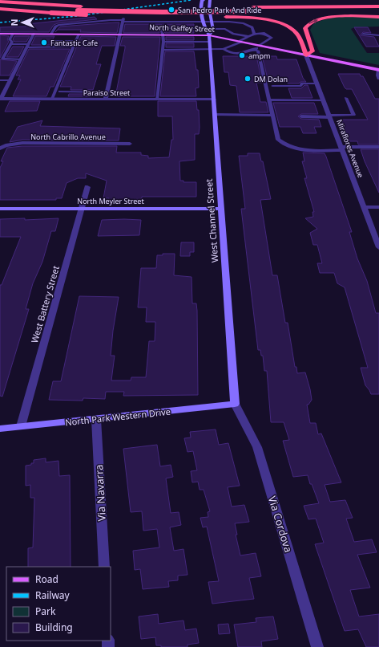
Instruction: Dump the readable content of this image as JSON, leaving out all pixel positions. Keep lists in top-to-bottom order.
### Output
{
  "streets": {
    "main road": ["North Gaffey Street"],
    "street": [
      "Paraiso Street",
      "North Cabrillo Avenue",
      "Miraflores Avenue",
      "North Meyler Street",
      "West Channel Street",
      "West Battery Street",
      "North Park Western Drive",
      "Via Navarra",
      "Via Cordova"
    ]
  },
  "crossings": [
    ["North Gaffey Street", "Miraflores Avenue"],
    ["North Gaffey Street", "West Channel Street"],
    ["Paraiso Street", "West Channel Street"],
    ["North Meyler Street", "West Channel Street"],
    ["North Meyler Street", "West Battery Street"],
    ["West Channel Street", "North Park Western Drive"],
    ["West Channel Street", "Via Cordova"],
    ["West Battery Street", "North Park Western Drive"],
    ["North Park Western Drive", "Via Navarra"],
    ["North Park Western Drive", "Via Cordova"]
  ],
  "places": [
    "San Pedro Park And Ride",
    "Fantastic Cafe",
    "ampm",
    "DM Dolan"
  ],
  "legend": [
    "Road",
    "Railway",
    "Park",
    "Building"
  ],
  "north": "left"
}
